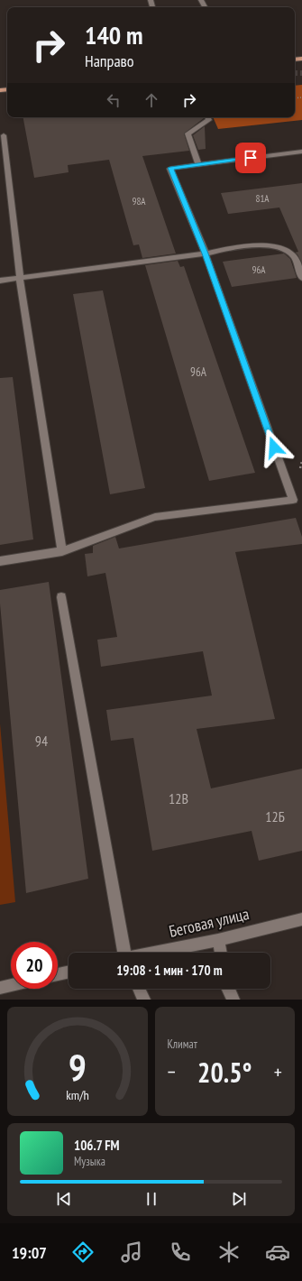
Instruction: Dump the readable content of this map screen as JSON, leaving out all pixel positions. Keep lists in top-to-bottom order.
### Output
{
  "streets": {
    "street": ["Беговая улица"]
  },
  "house_numbers": [
    "81А",
    "98А",
    "96А",
    "96А",
    "94",
    "12В",
    "12Б"
  ],
  "page": {
    "turn": ["140 m", "Направо"],
    "limit": "20",
    "trip": "19:08 · 1 мин · 170 m",
    "tile": "Климат",
    "heat": ["−", "20.5°", "+"],
    "song": ["106.7 FM", "Музыка"],
    "tabs": "19:07",
    "gauge": ["9", "km/h"]
  }
}
